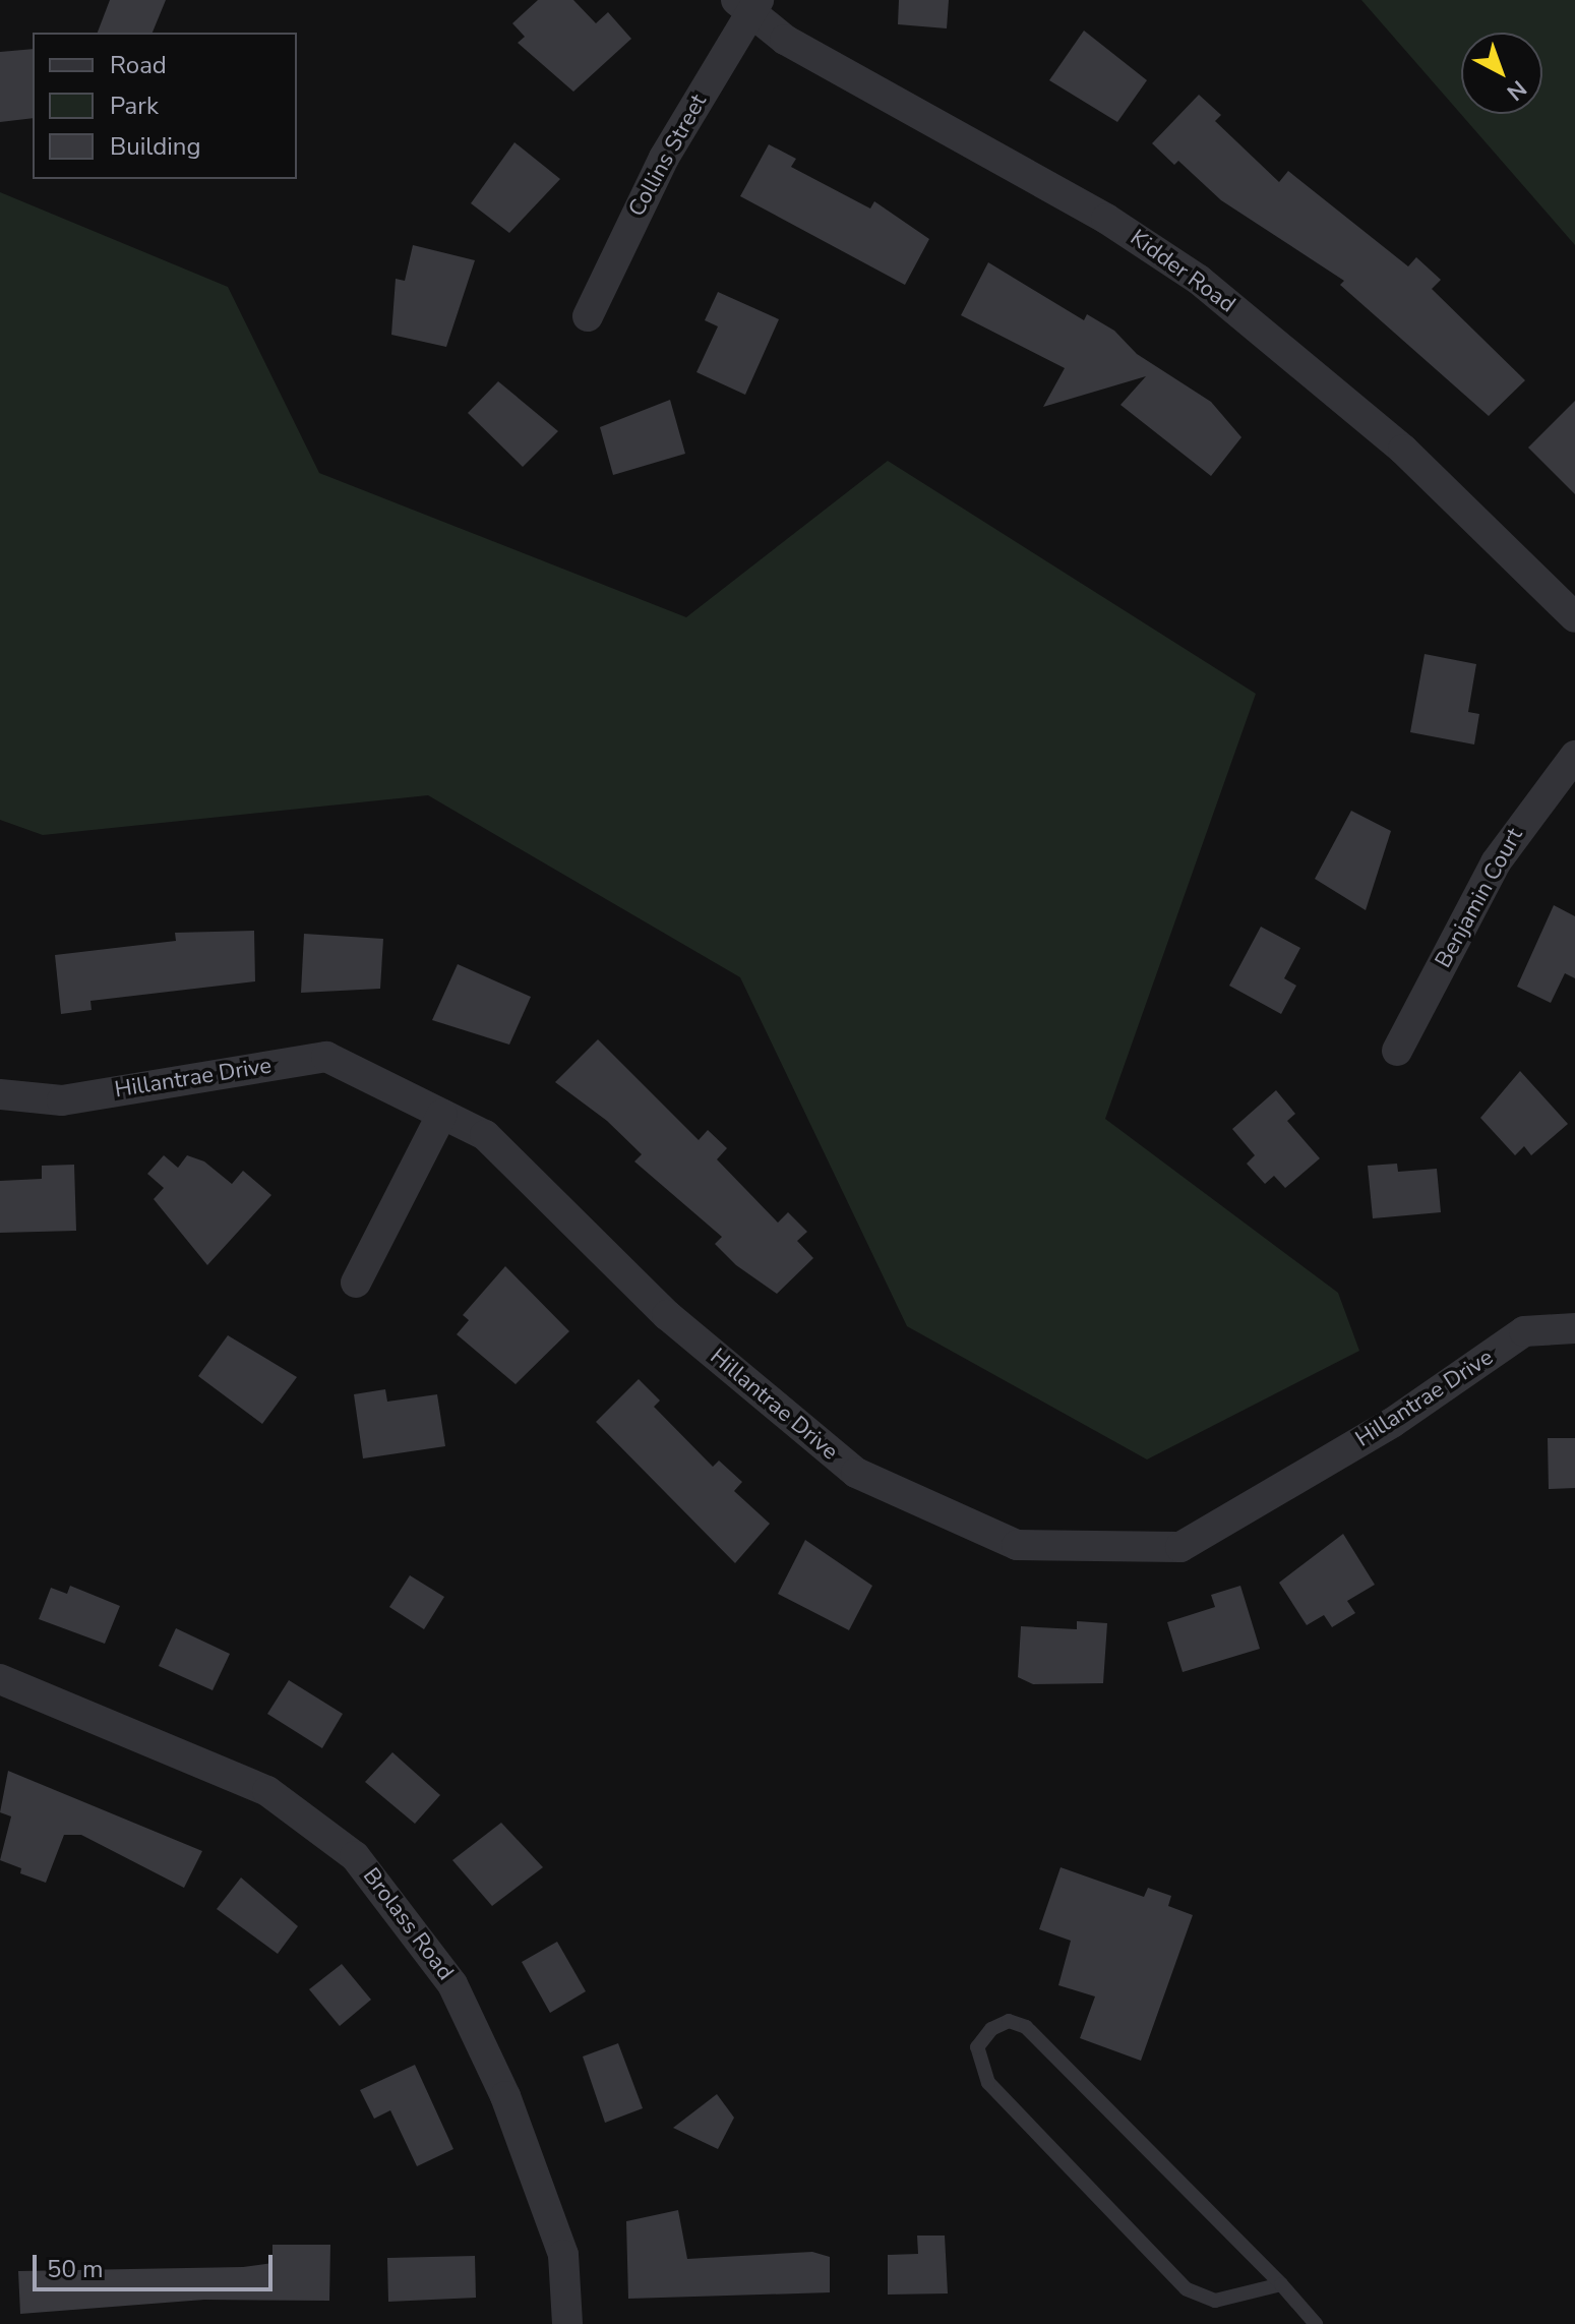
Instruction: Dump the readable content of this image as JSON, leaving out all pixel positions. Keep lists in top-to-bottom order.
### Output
{
  "streets": {
    "street": [
      "Collins Street",
      "Kidder Road",
      "Benjamin Court",
      "Hillantrae Drive",
      "Brolass Road"
    ]
  },
  "crossings": [
    ["Collins Street", "Kidder Road"]
  ],
  "legend": ["Road", "Park", "Building"],
  "scale_bar": "50 m",
  "north": "bottom right"
}
